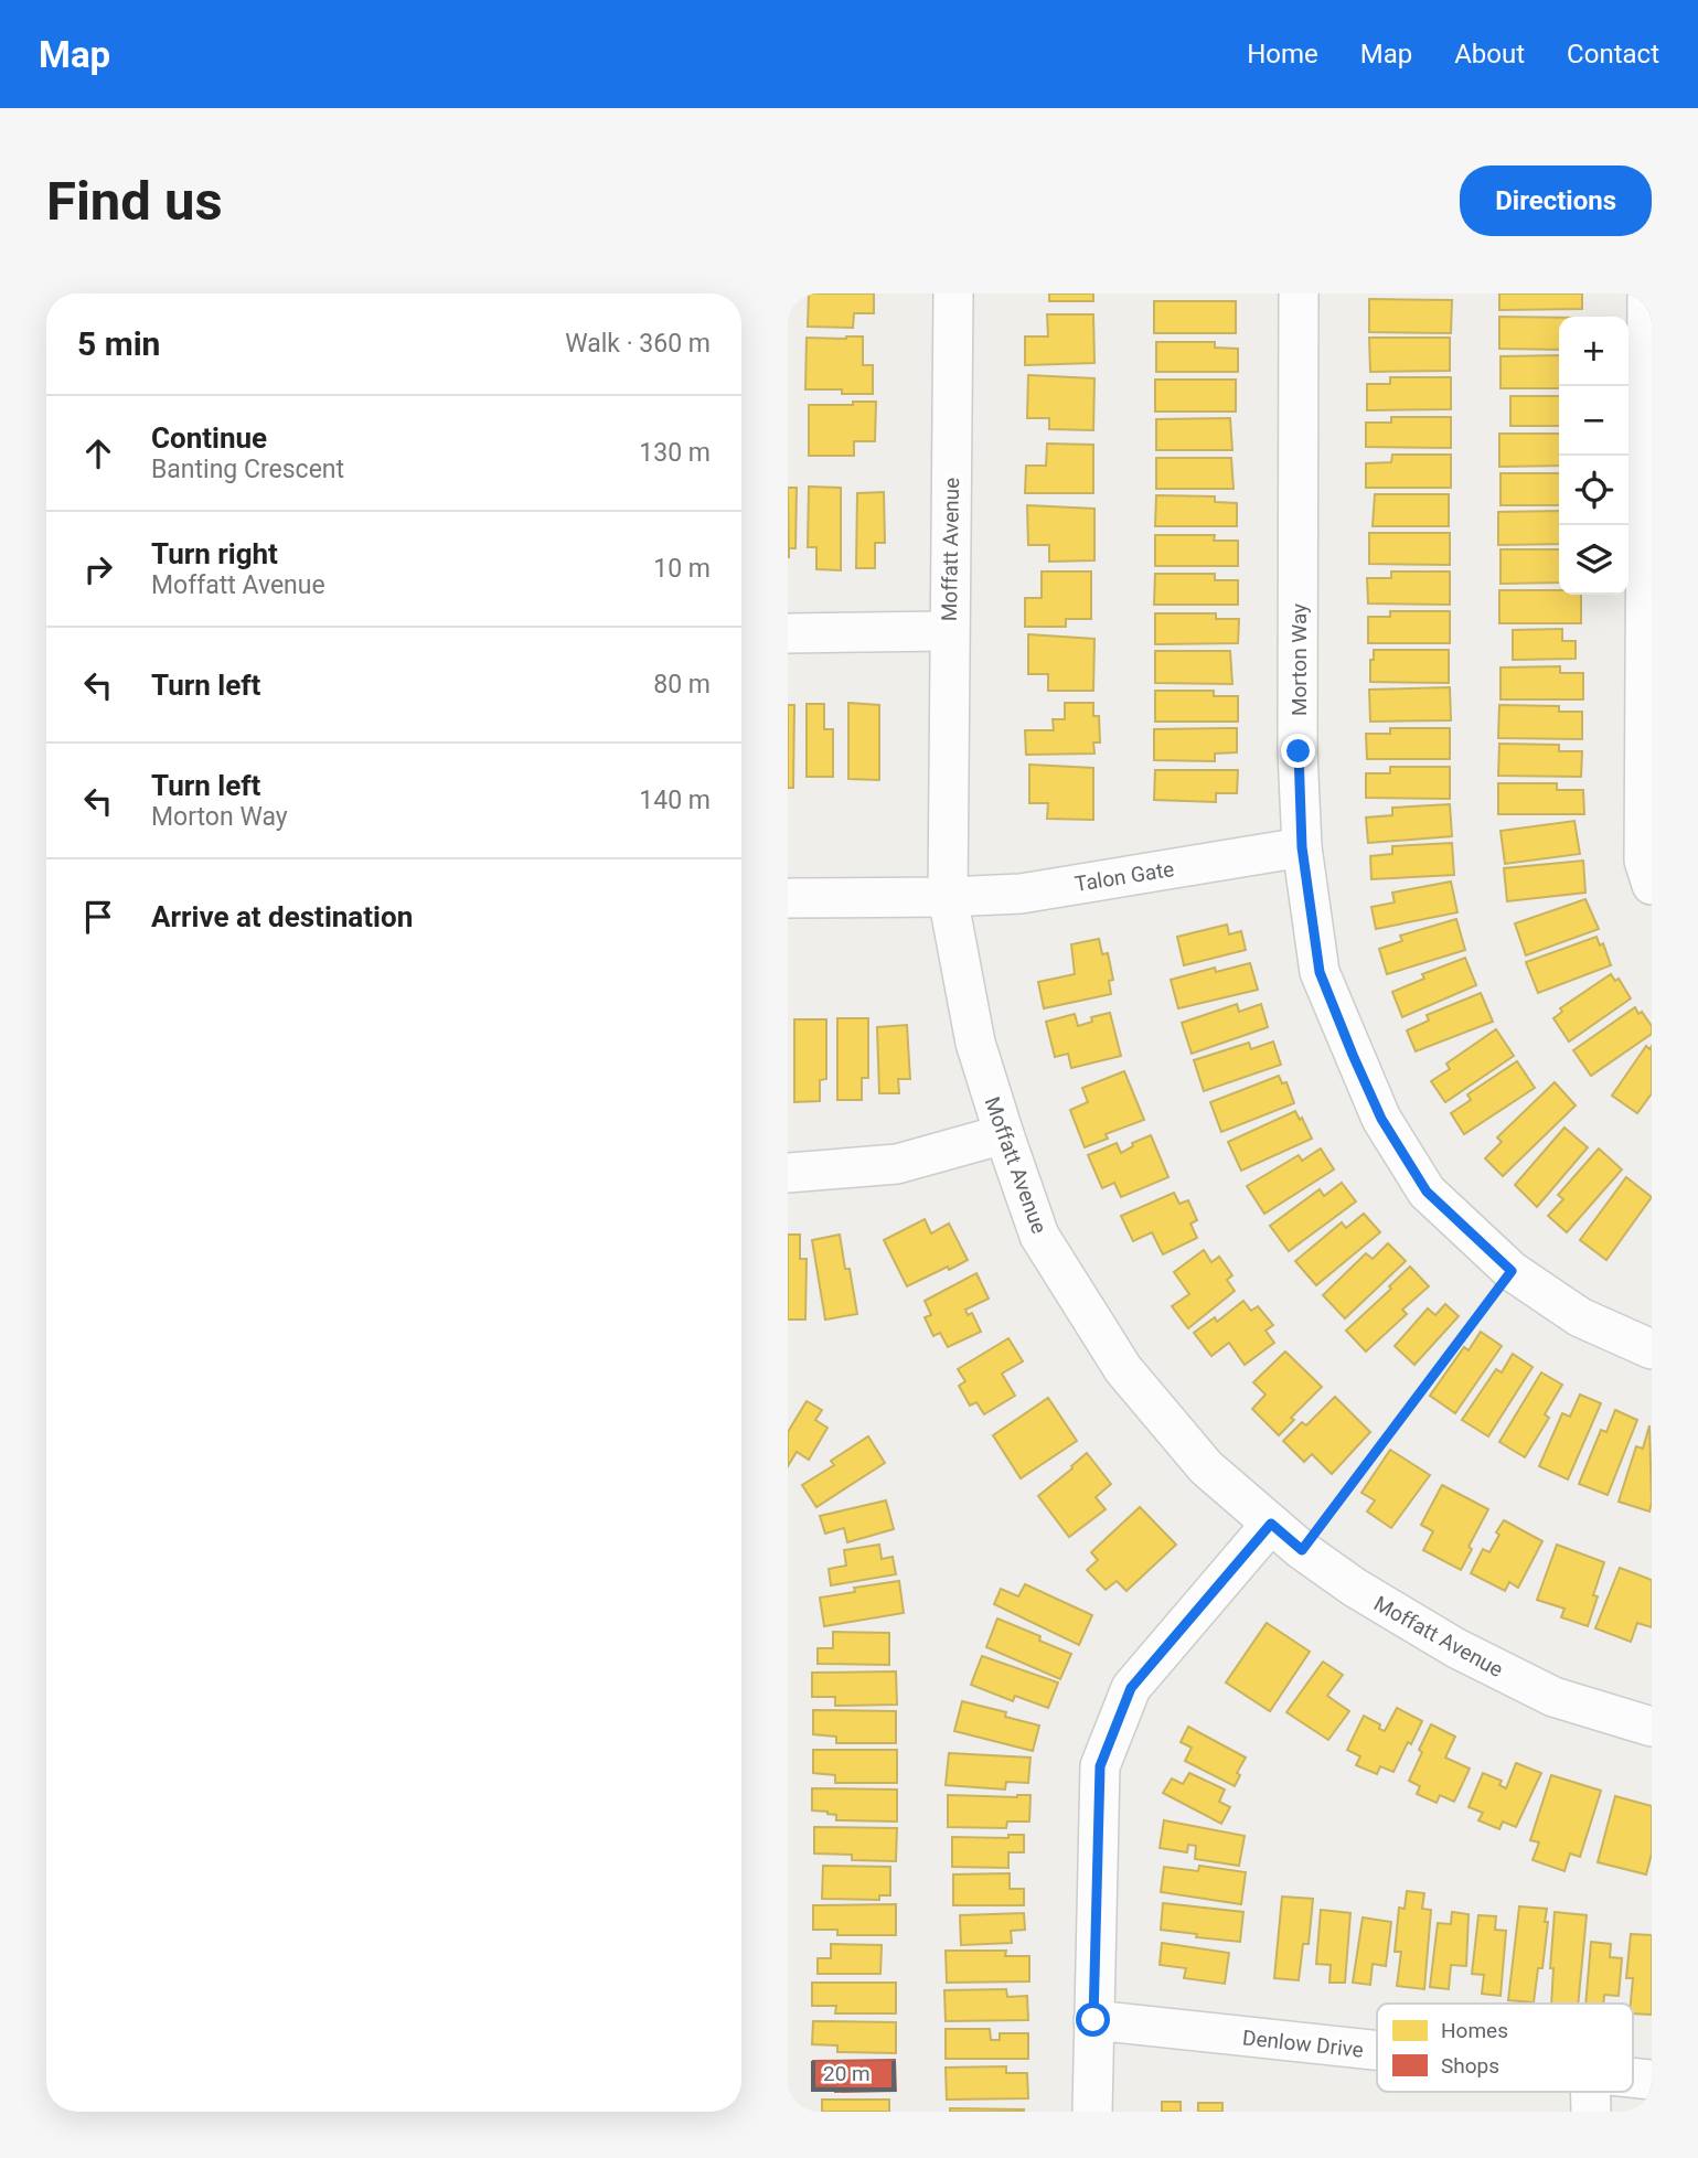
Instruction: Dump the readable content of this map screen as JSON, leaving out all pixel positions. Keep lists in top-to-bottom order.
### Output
{
  "streets": {
    "street": [
      "Moffatt Avenue",
      "Morton Way",
      "Talon Gate",
      "Denlow Drive"
    ]
  },
  "crossings": [
    ["Moffatt Avenue", "Talon Gate"],
    ["Morton Way", "Talon Gate"]
  ],
  "legend": ["Homes", "Shops"],
  "scale_bar": "20 m",
  "page": {
    "header": "Map",
    "nav": [
      "Home",
      "Map",
      "About",
      "Contact"
    ],
    "buttons": "Directions",
    "title": "Find us",
    "heading": ["5 min", "Walk · 360 m"],
    "map_buttons": ["+", "−"],
    "list": [
      ["Continue", "Banting Crescent", "130 m"],
      ["Turn right", "Moffatt Avenue", "10 m"],
      ["Turn left", "80 m"],
      ["Turn left", "Morton Way", "140 m"],
      "Arrive at destination"
    ],
    "scale": "20 m"
  }
}
